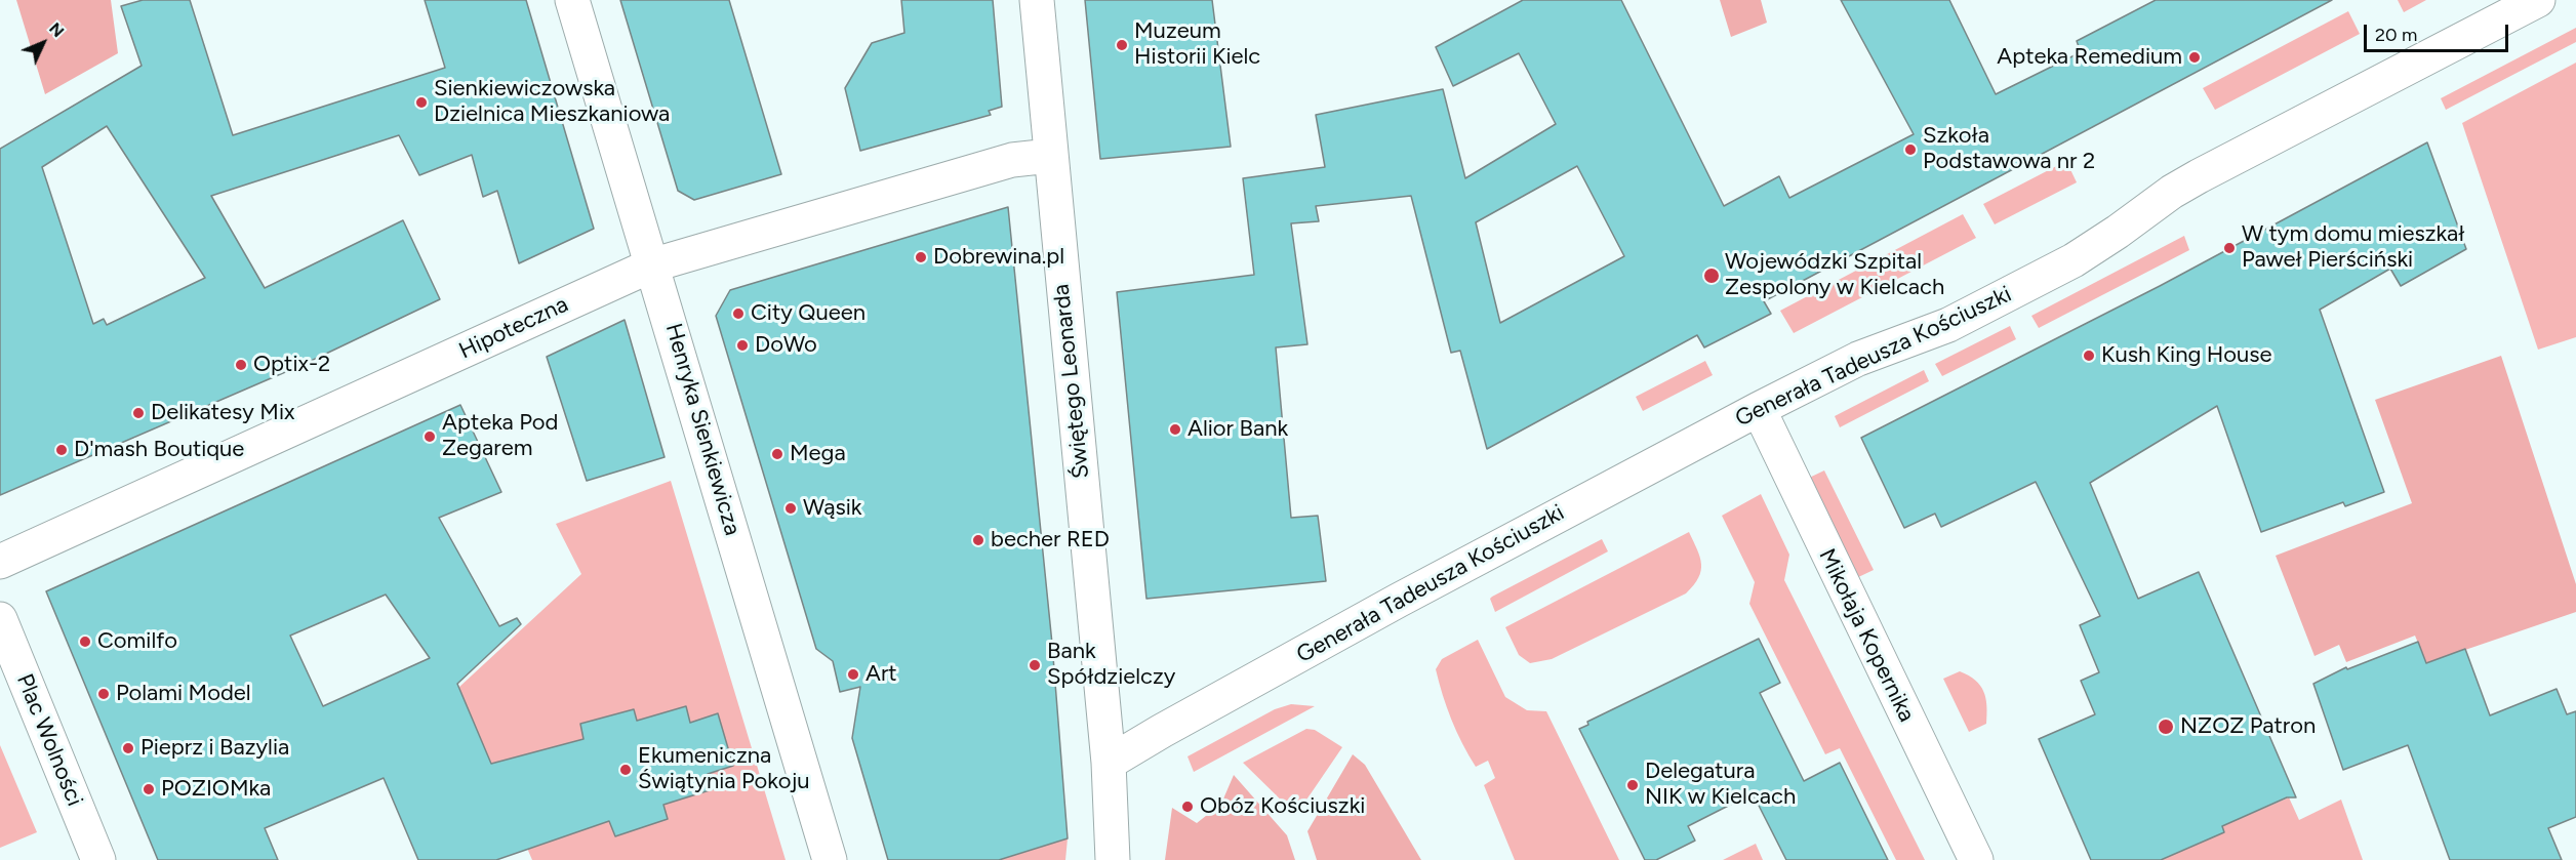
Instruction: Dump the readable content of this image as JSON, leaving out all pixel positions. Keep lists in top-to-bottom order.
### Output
{
  "streets": {
    "street": [
      "Hipoteczna",
      "Generała Tadeusza Kościuszki",
      "Świętego Leonarda",
      "Henryka Sienkiewicza",
      "Mikołaja Kopernika",
      "Plac Wolności"
    ]
  },
  "crossings": [
    ["Hipoteczna", "Świętego Leonarda"],
    ["Hipoteczna", "Henryka Sienkiewicza"],
    ["Generała Tadeusza Kościuszki", "Świętego Leonarda"],
    ["Generała Tadeusza Kościuszki", "Mikołaja Kopernika"]
  ],
  "places": [
    "Muzeum Historii Kielc",
    "Apteka Remedium",
    "Sienkiewiczowska Dzielnica Mieszkaniowa",
    "Szkoła Podstawowa nr 2",
    "W tym domu mieszkał Paweł Pierściński",
    "Dobrewina.pl",
    "Wojewódzki Szpital Zespolony w Kielcach",
    "City Queen",
    "DoWo",
    "Kush King House",
    "Optix-2",
    "Delikatesy Mix",
    "Alior Bank",
    "Apteka Pod Zegarem",
    "D'mash Boutique",
    "Mega",
    "Wąsik",
    "becher RED",
    "Comilfo",
    "Bank Spółdzielczy",
    "Art",
    "Polami Model",
    "NZOZ Patron",
    "Pieprz i Bazylia",
    "Ekumeniczna Świątynia Pokoju",
    "Delegatura NIK w Kielcach",
    "POZIOMka",
    "Obóz Kościuszki"
  ],
  "scale_bar": "20 m",
  "north": "top right"
}
